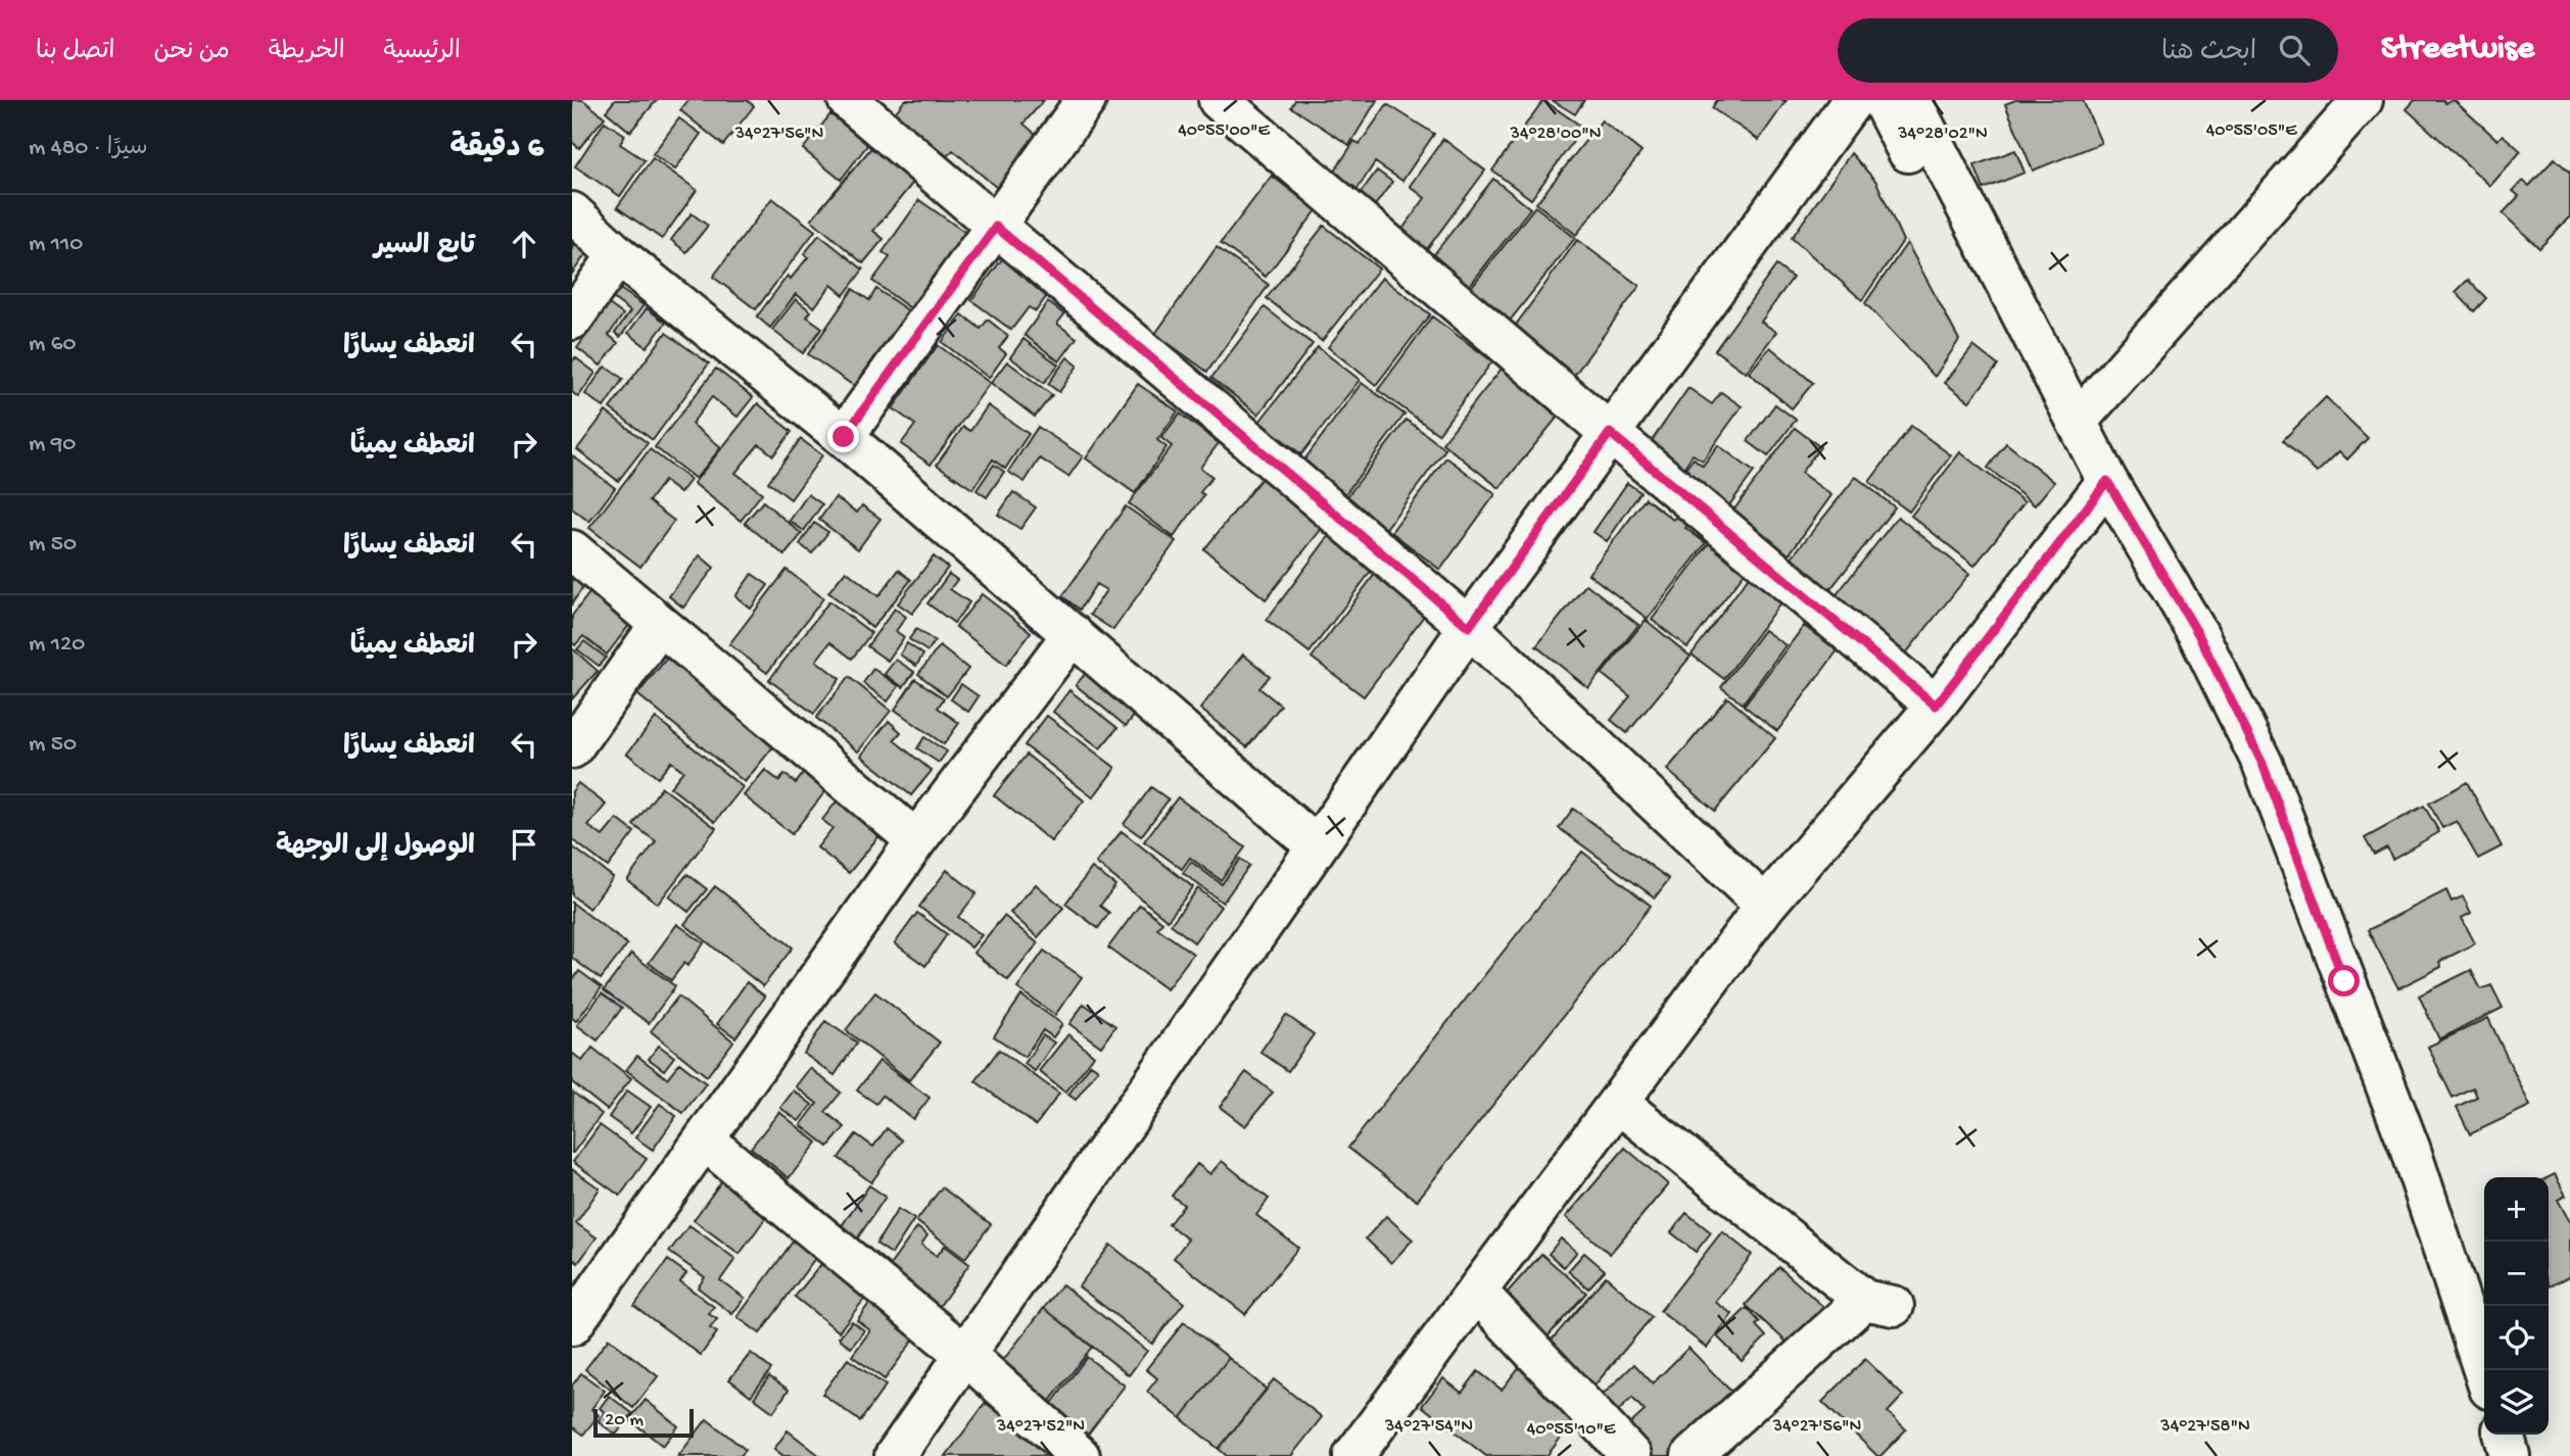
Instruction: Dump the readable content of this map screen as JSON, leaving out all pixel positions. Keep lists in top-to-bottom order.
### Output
{
  "scale_bar": "20 m",
  "page": {
    "header": "Streetwise",
    "search": "ابحث هنا",
    "nav": [
      "الرئيسية",
      "الخريطة",
      "من نحن",
      "اتصل بنا"
    ],
    "heading": ["6 دقيقة", "سيرًا · 480 m"],
    "list": [
      ["تابع السير", "110 m"],
      ["انعطف يسارًا", "60 m"],
      ["انعطف يمينًا", "90 m"],
      ["انعطف يسارًا", "50 m"],
      ["انعطف يمينًا", "120 m"],
      ["انعطف يسارًا", "50 m"],
      "الوصول إلى الوجهة"
    ],
    "map_buttons": ["+", "−"],
    "scale": "20 m"
  },
  "coordinates": [
    "40°55'00\"E",
    "40°55'05\"E",
    "34°27'56\"N",
    "34°28'00\"N",
    "34°28'02\"N",
    "34°27'52\"N",
    "34°27'54\"N",
    "34°27'58\"N",
    "40°55'10\"E"
  ]
}
